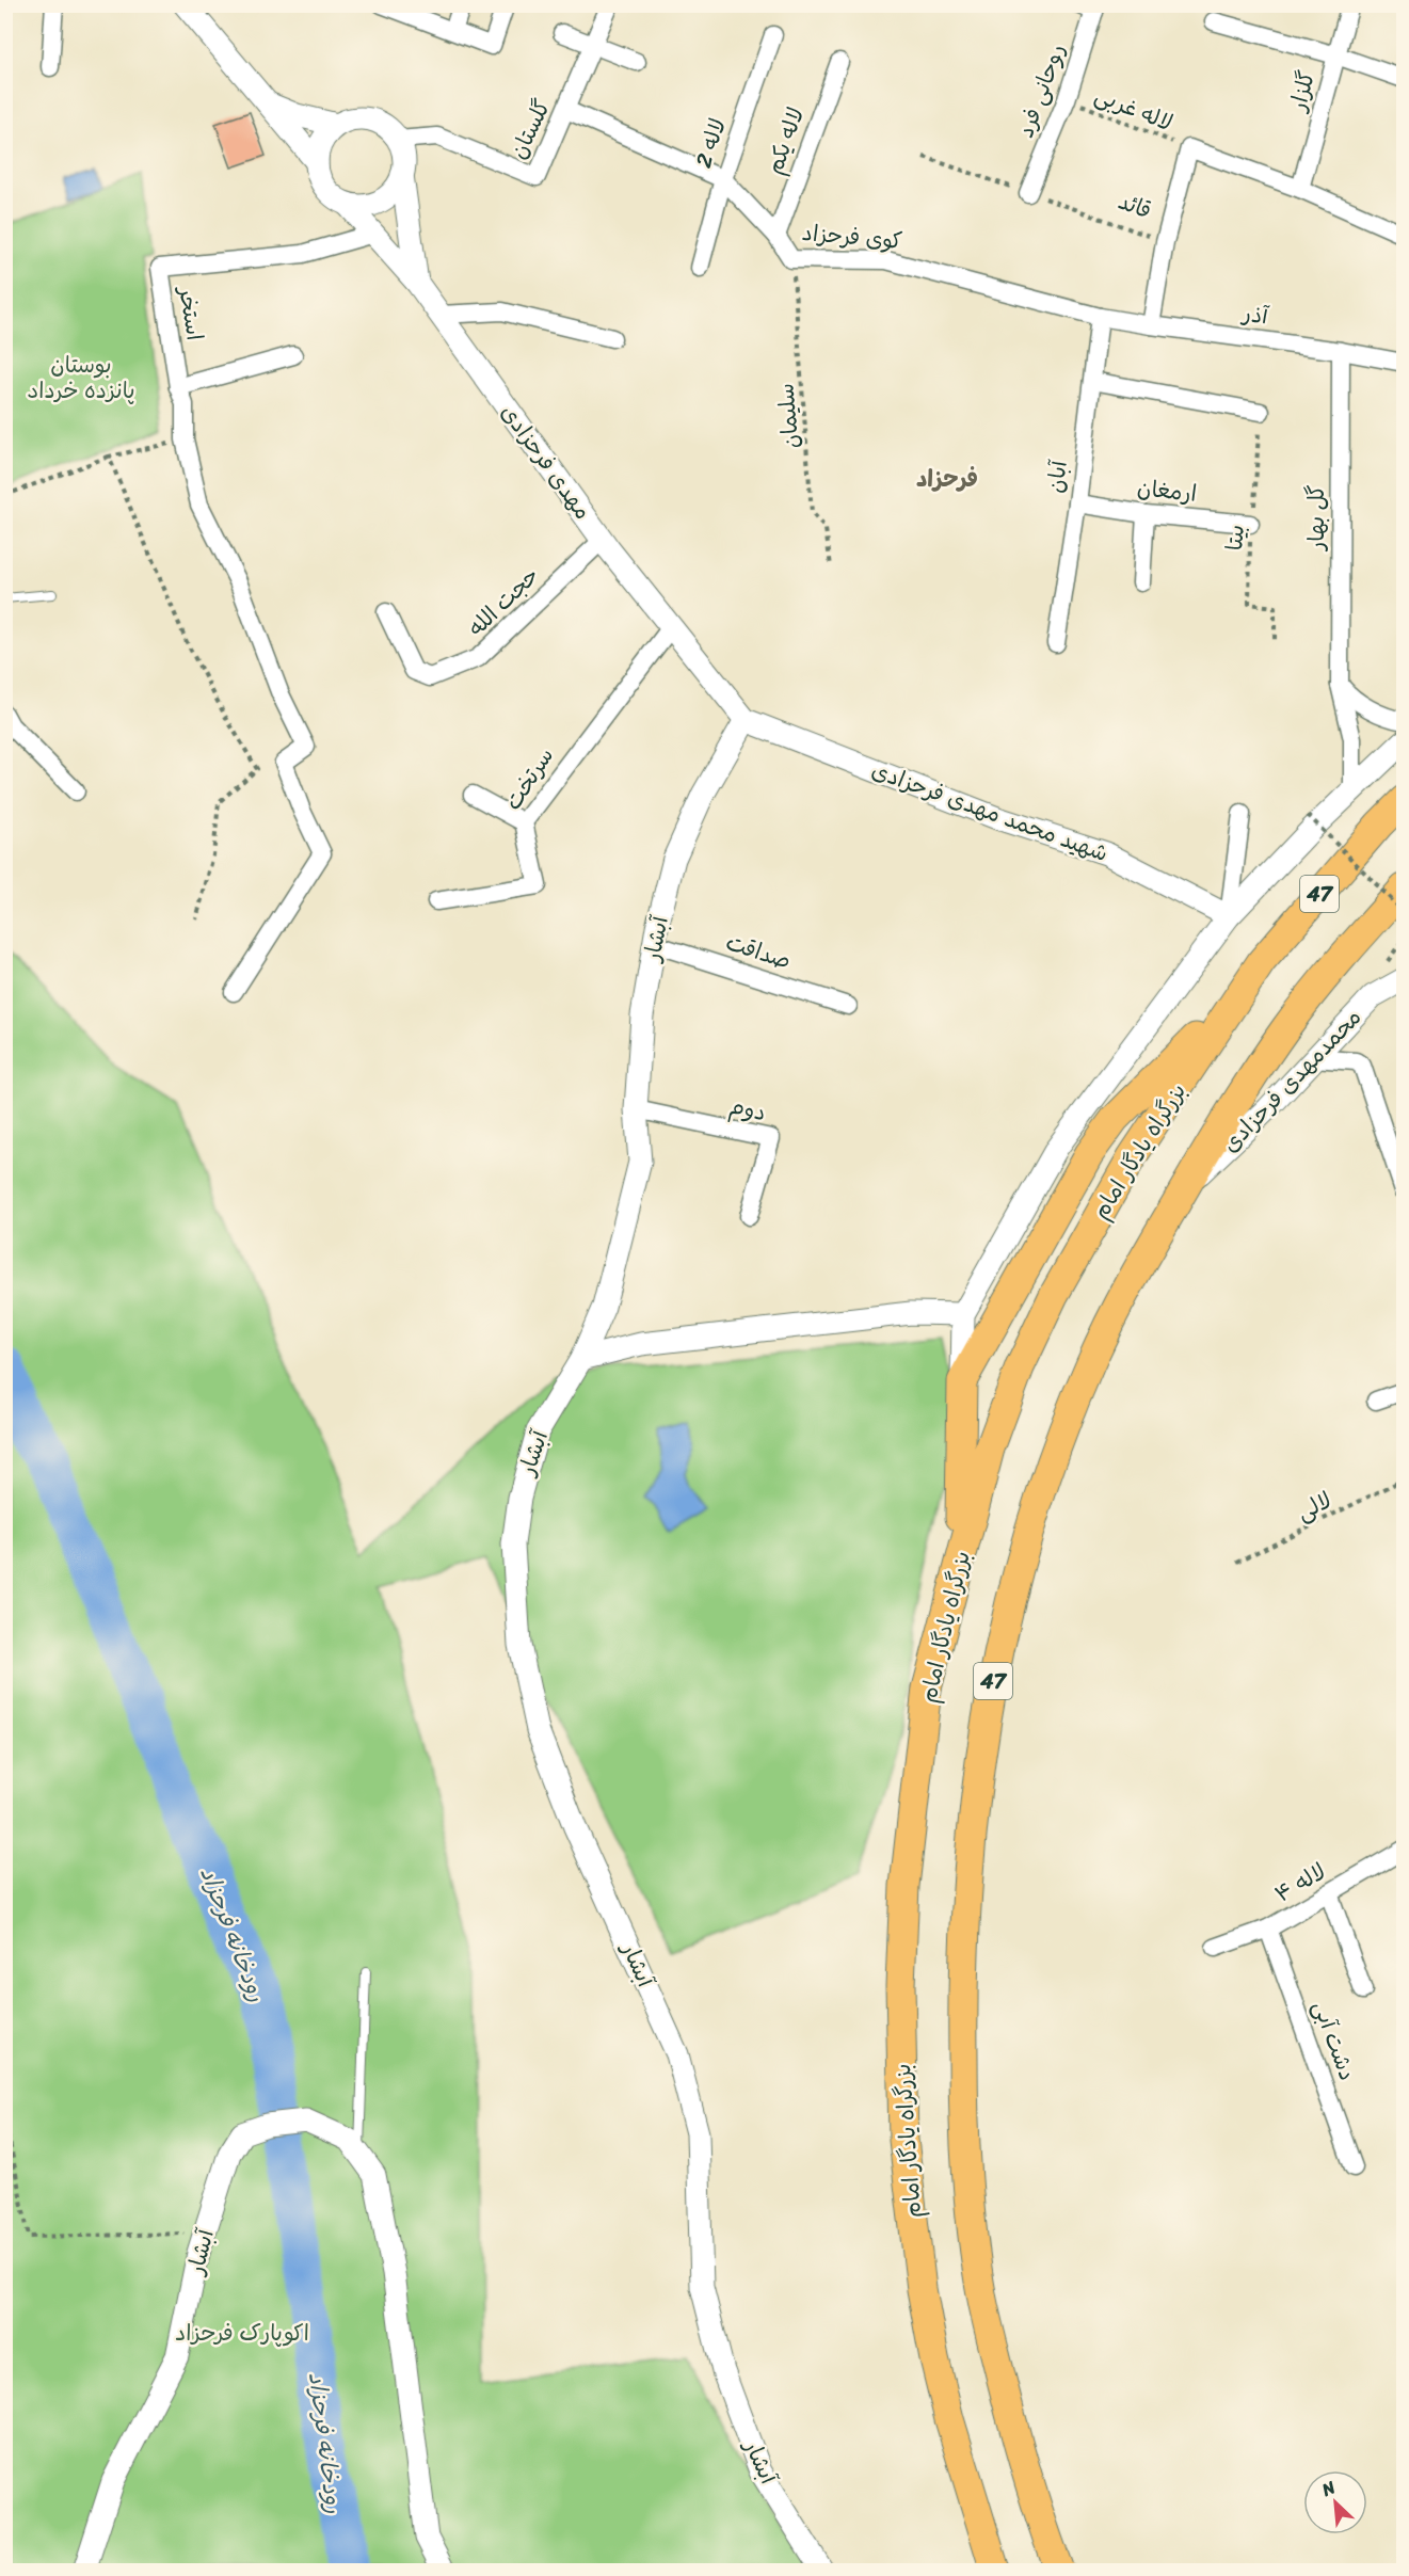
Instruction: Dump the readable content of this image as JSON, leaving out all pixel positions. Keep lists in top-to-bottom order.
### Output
{
  "streets": {
    "highway": ["47", "بزرگراه یادگار امام"],
    "street": [
      "روحانی فرد",
      "گلزار",
      "گلستان",
      "لاله یکم",
      "لاله 2",
      "قائد",
      "کوی فرحزاد",
      "استخر",
      "آذر",
      "مهدی فرحزادی",
      "آبان",
      "ارمغان",
      "گل بهار",
      "حجت الله",
      "سرتخت",
      "شهید محمد مهدی فرحزادی",
      "آبشار",
      "صداقت",
      "محمدمهدی فرحزادی",
      "دوم",
      "لاله ۴",
      "دشت آبی"
    ],
    "path": [
      "لاله غربی",
      "سلیمان",
      "بیتا",
      "لالی"
    ]
  },
  "crossings": [
    ["روحانی فرد", "لاله غربی"],
    ["روحانی فرد", "قائد"],
    ["لاله غربی", "قائد"],
    ["گلستان", "کوی فرحزاد"],
    ["گلستان", "مهدی فرحزادی"],
    ["لاله یکم", "کوی فرحزاد"],
    ["لاله 2", "کوی فرحزاد"],
    ["کوی فرحزاد", "آذر"],
    ["کوی فرحزاد", "سلیمان"],
    ["کوی فرحزاد", "آبان"],
    ["استخر", "مهدی فرحزادی"],
    ["آذر", "آبان"],
    ["آذر", "گل بهار"],
    ["مهدی فرحزادی", "حجت الله"],
    ["مهدی فرحزادی", "سرتخت"],
    ["مهدی فرحزادی", "شهید محمد مهدی فرحزادی"],
    ["مهدی فرحزادی", "آبشار"],
    ["آبان", "ارمغان"],
    ["ارمغان", "بیتا"],
    ["شهید محمد مهدی فرحزادی", "آبشار"],
    ["47", "محمدمهدی فرحزادی"],
    ["آبشار", "صداقت"],
    ["آبشار", "دوم"],
    ["لاله ۴", "دشت آبی"]
  ],
  "districts": ["فرحزاد"],
  "water": ["رودخانه فرحزاد"],
  "parks": ["بوستان پانزده خرداد", "اکوپارک فرحزاد"],
  "north": "top left"
}
